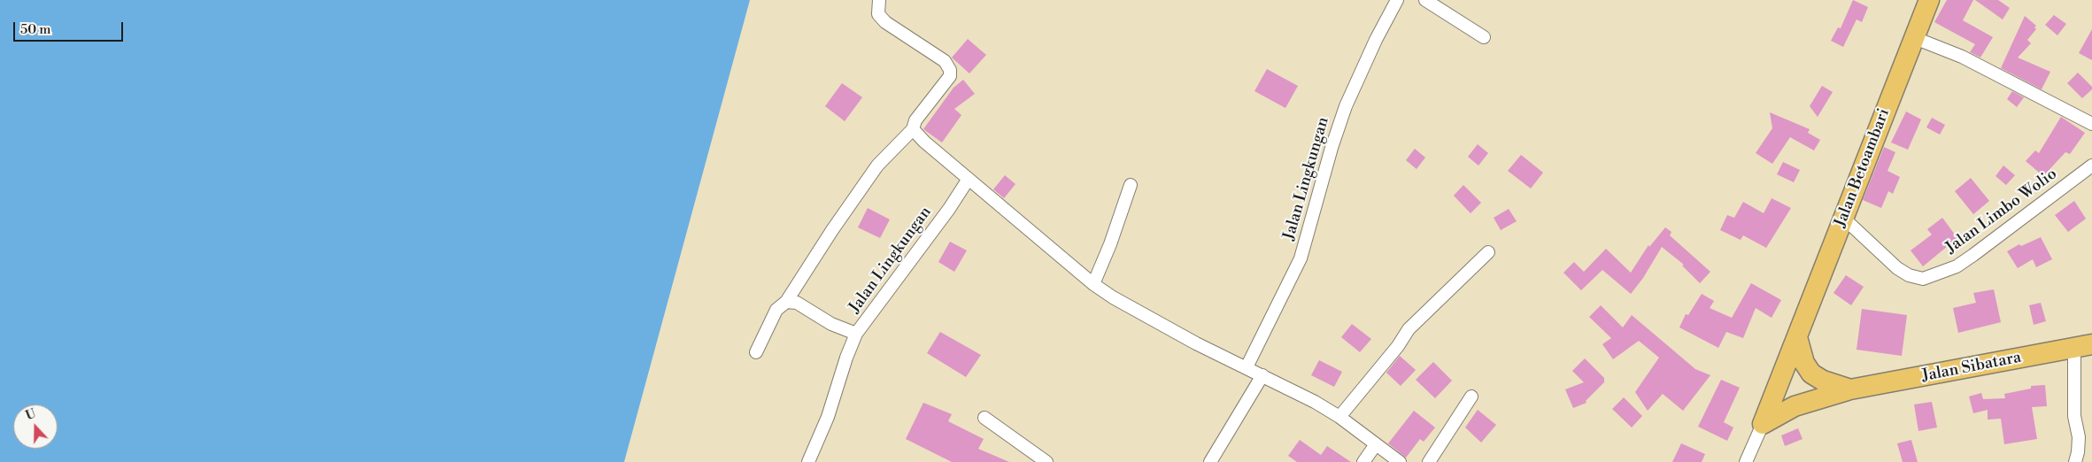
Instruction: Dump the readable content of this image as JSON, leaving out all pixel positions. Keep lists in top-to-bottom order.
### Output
{
  "streets": {
    "main road": ["Jalan Betoambari", "Jalan Sibatara"],
    "street": ["Jalan Lingkungan", "Jalan Limbo Wolio"]
  },
  "crossings": [
    ["Jalan Betoambari", "Jalan Limbo Wolio"],
    ["Jalan Betoambari", "Jalan Sibatara"]
  ],
  "scale_bar": "50 m",
  "north": "top"
}
